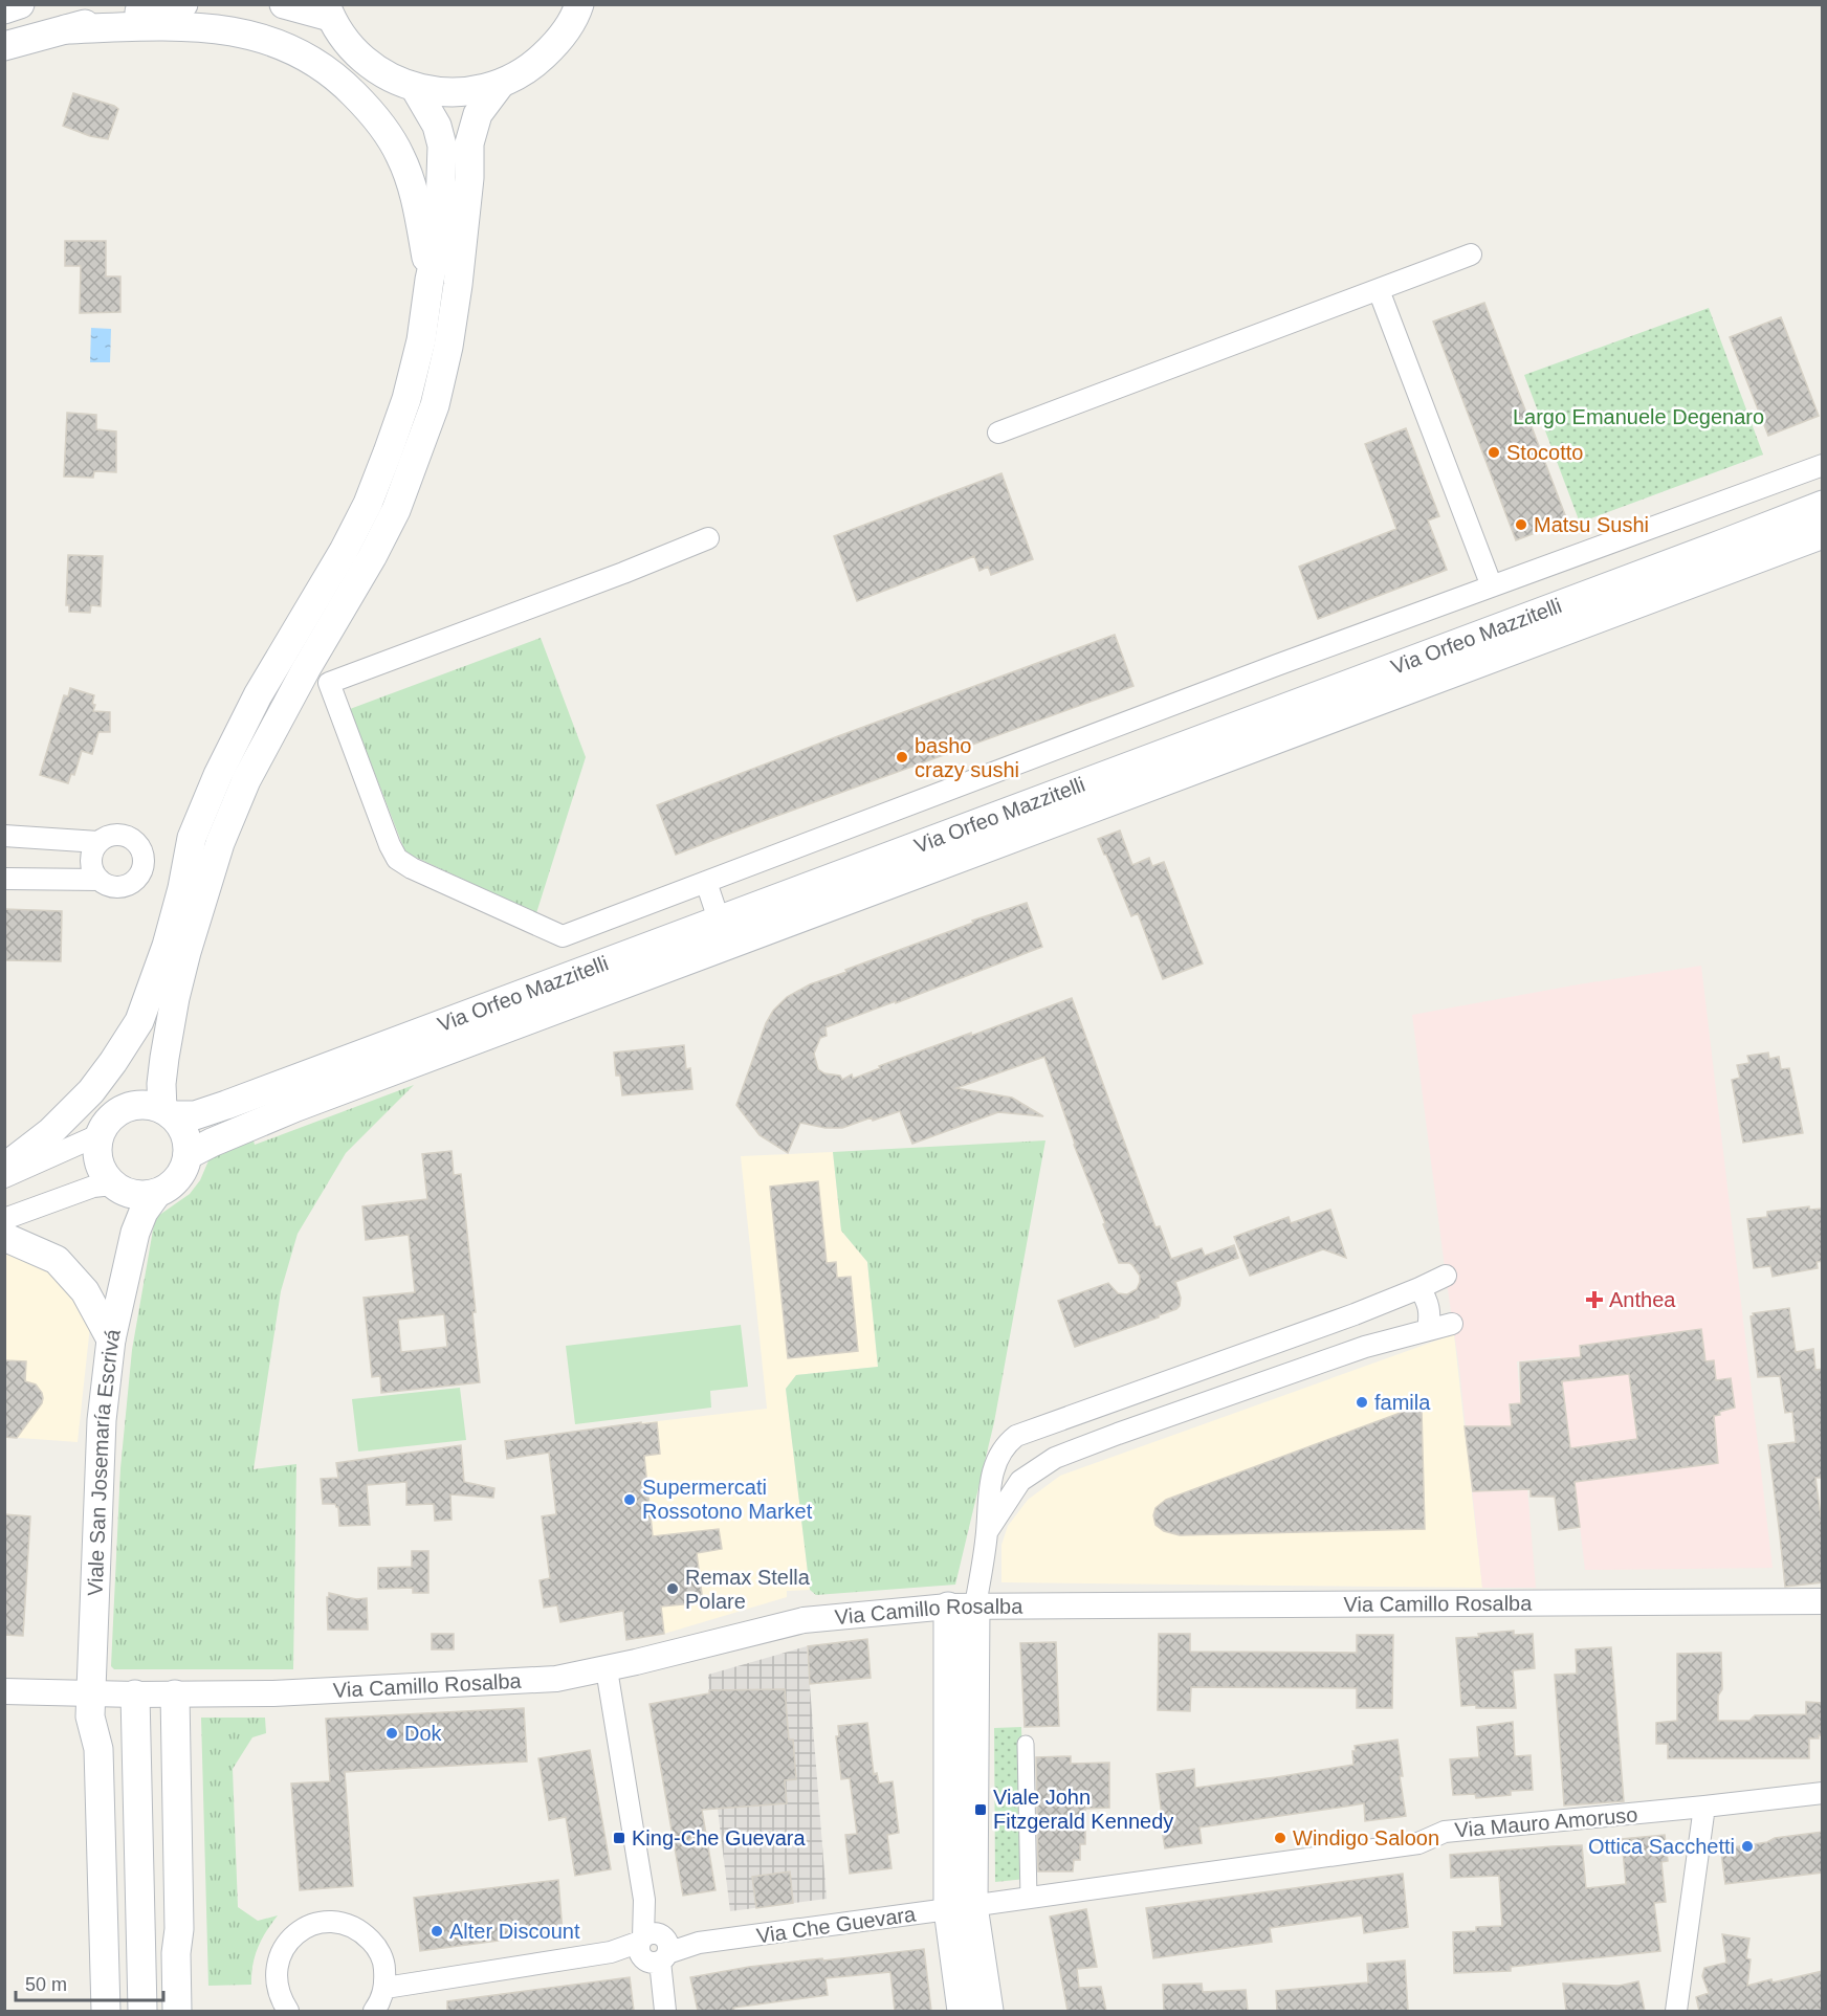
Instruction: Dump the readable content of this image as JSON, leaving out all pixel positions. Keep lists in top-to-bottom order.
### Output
{
  "streets": {
    "main road": ["Via Orfeo Mazzitelli", "Viale San Josemaría Escrivá"],
    "street": ["Via Camillo Rosalba", "Via Mauro Amoruso", "Via Che Guevara"]
  },
  "crossings": [
    ["Viale San Josemaría Escrivá", "Via Camillo Rosalba"],
    ["Via Mauro Amoruso", "Via Che Guevara"]
  ],
  "parks": ["Largo Emanuele Degenaro"],
  "places": {
    "other": [
      "Stocotto",
      "Matsu Sushi",
      "basho crazy sushi",
      "famila",
      "Supermercati Rossotono Market",
      "Remax Stella Polare",
      "Dok",
      "Windigo Saloon",
      "Ottica Sacchetti",
      "Alter Discount"
    ],
    "health": ["Anthea"],
    "transit": ["Viale John Fitzgerald Kennedy", "King-Che Guevara"]
  },
  "scale_bar": "50 m"
}
